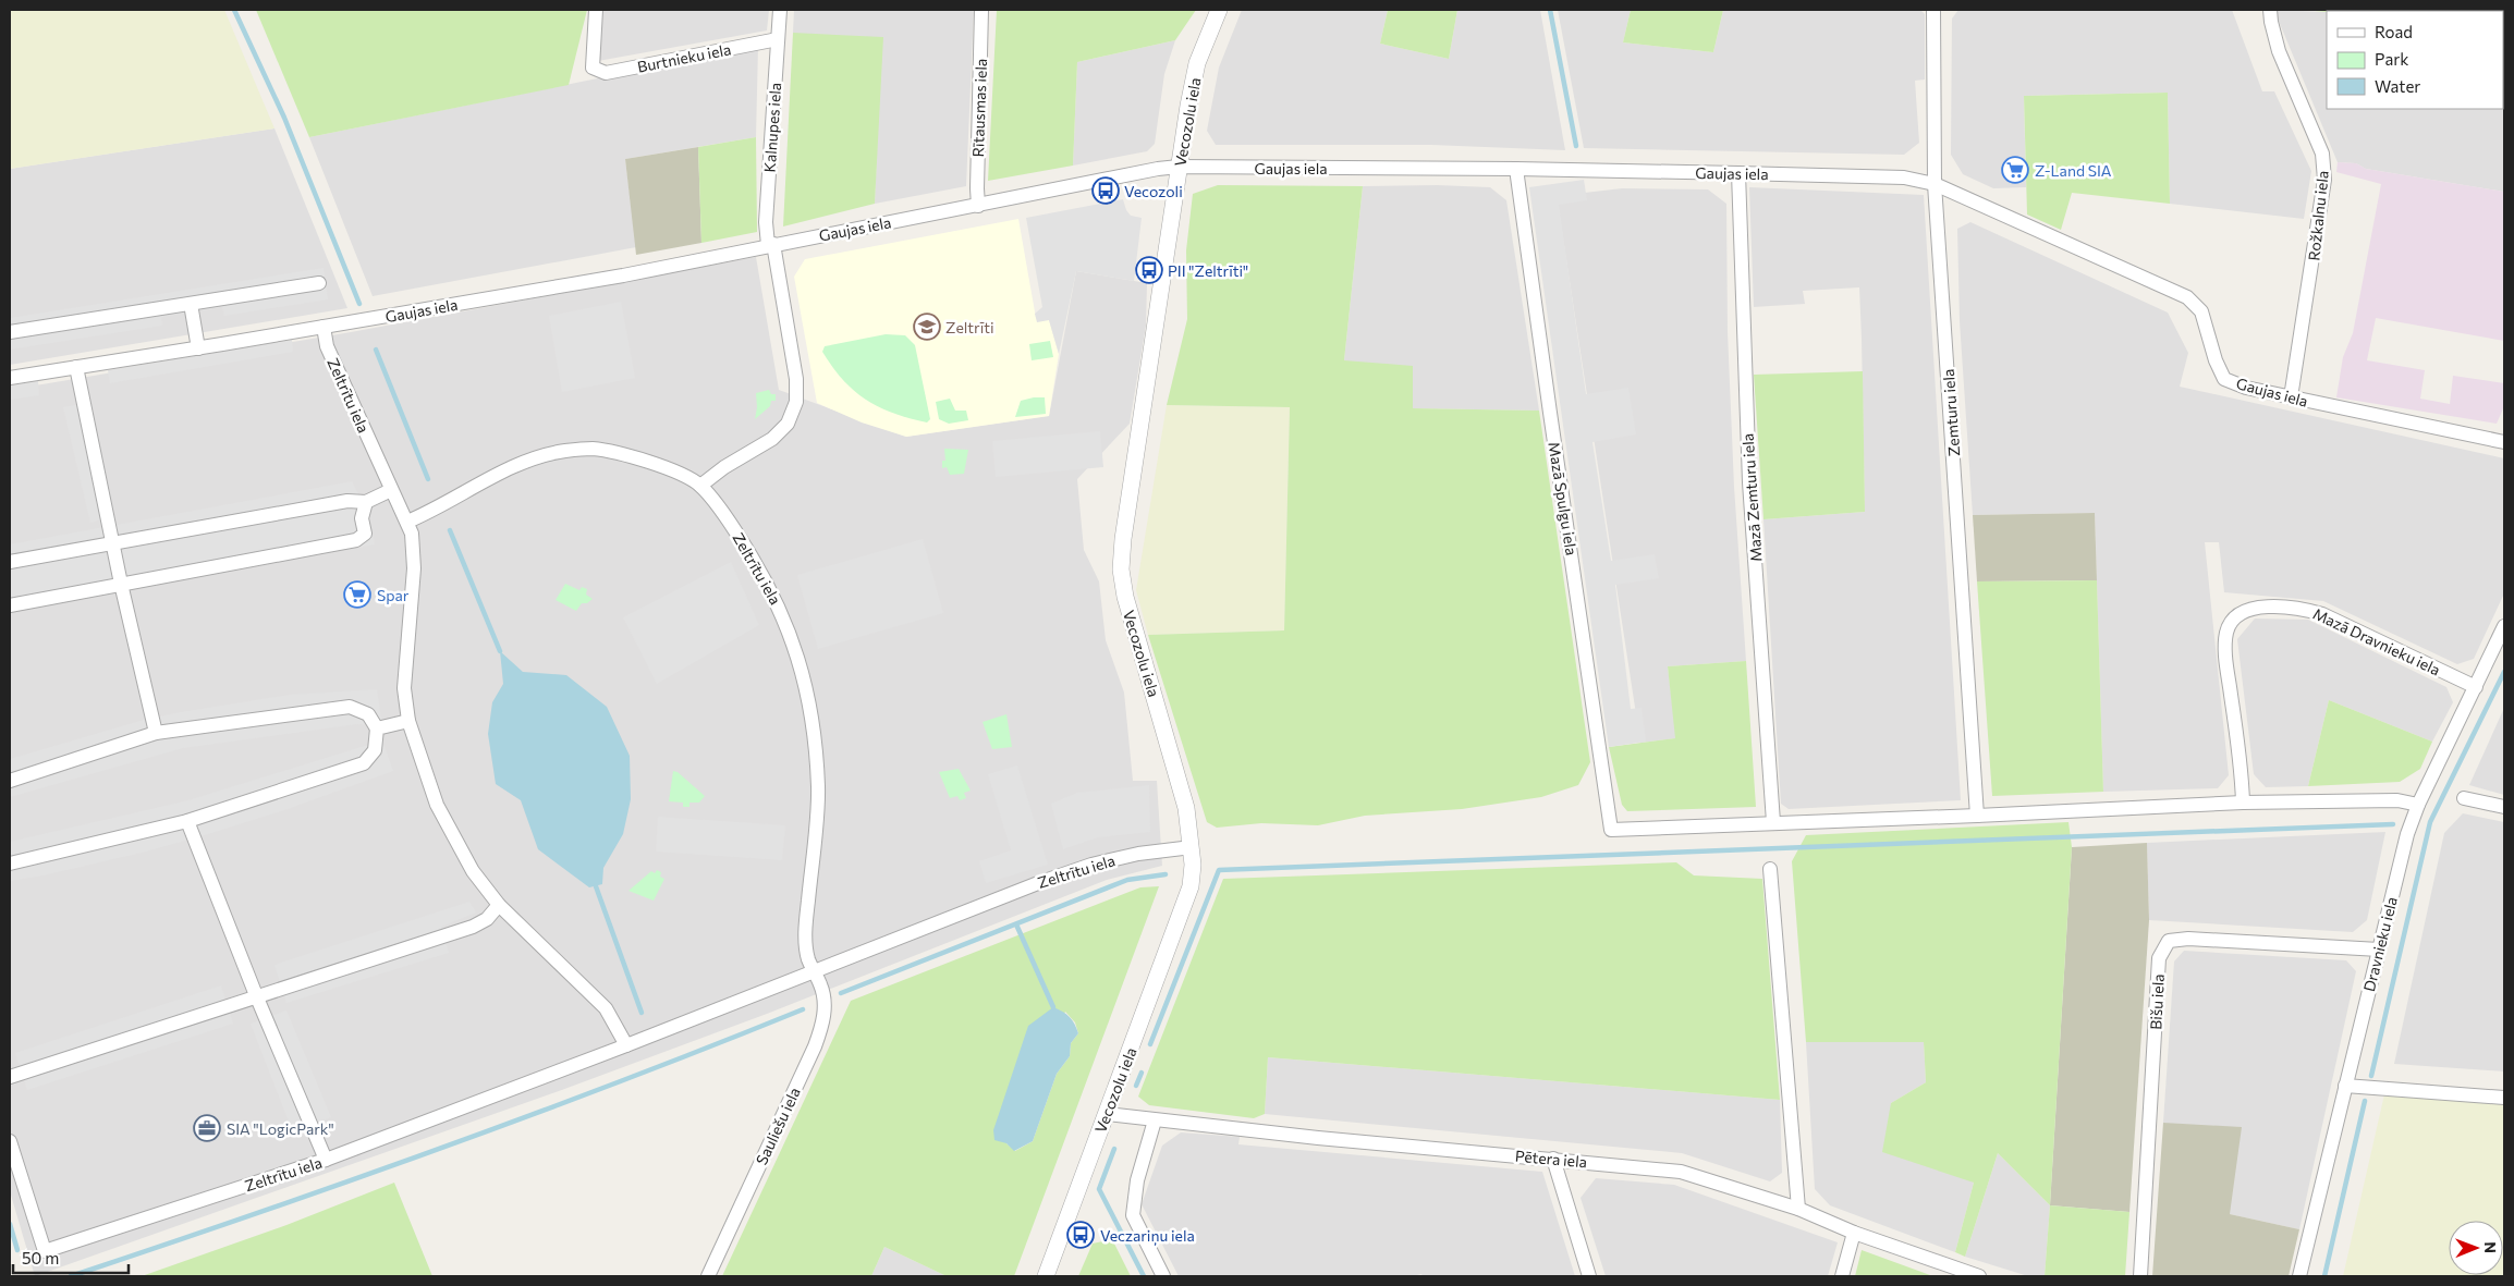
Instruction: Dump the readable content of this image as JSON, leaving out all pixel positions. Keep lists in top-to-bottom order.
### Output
{
  "streets": {
    "street": [
      "Burtnieku iela",
      "Rītausmas iela",
      "Vecozolu iela",
      "Kalnupes iela",
      "Gaujas iela",
      "Rožkalnu iela",
      "Zeltrītu iela",
      "Zemturu iela",
      "Mazā Zemturu iela",
      "Mazā Spulgu iela",
      "Mazā Dravnieku iela",
      "Dravnieku iela",
      "Bišu iela",
      "Sauliešu iela",
      "Pētera iela"
    ]
  },
  "crossings": [
    ["Burtnieku iela", "Kalnupes iela"],
    ["Rītausmas iela", "Gaujas iela"],
    ["Vecozolu iela", "Gaujas iela"],
    ["Vecozolu iela", "Zeltrītu iela"],
    ["Vecozolu iela", "Pētera iela"],
    ["Kalnupes iela", "Gaujas iela"],
    ["Kalnupes iela", "Zeltrītu iela"],
    ["Gaujas iela", "Rožkalnu iela"],
    ["Gaujas iela", "Zeltrītu iela"],
    ["Gaujas iela", "Zemturu iela"],
    ["Gaujas iela", "Mazā Zemturu iela"],
    ["Gaujas iela", "Mazā Spulgu iela"],
    ["Zeltrītu iela", "Sauliešu iela"],
    ["Mazā Zemturu iela", "Mazā Spulgu iela"],
    ["Mazā Dravnieku iela", "Dravnieku iela"],
    ["Dravnieku iela", "Bišu iela"]
  ],
  "places": {
    "supermarket": ["Z-Land SIA", "Spar"],
    "bus stop": ["Vecozoli", "PII \"Zeltrīti\"", "Veczariņu iela"],
    "school or university": ["Zeltrīti"],
    "office": ["SIA \"LogicPark\""]
  },
  "legend": ["Road", "Park", "Water"],
  "scale_bar": "50 m",
  "north": "right"
}
